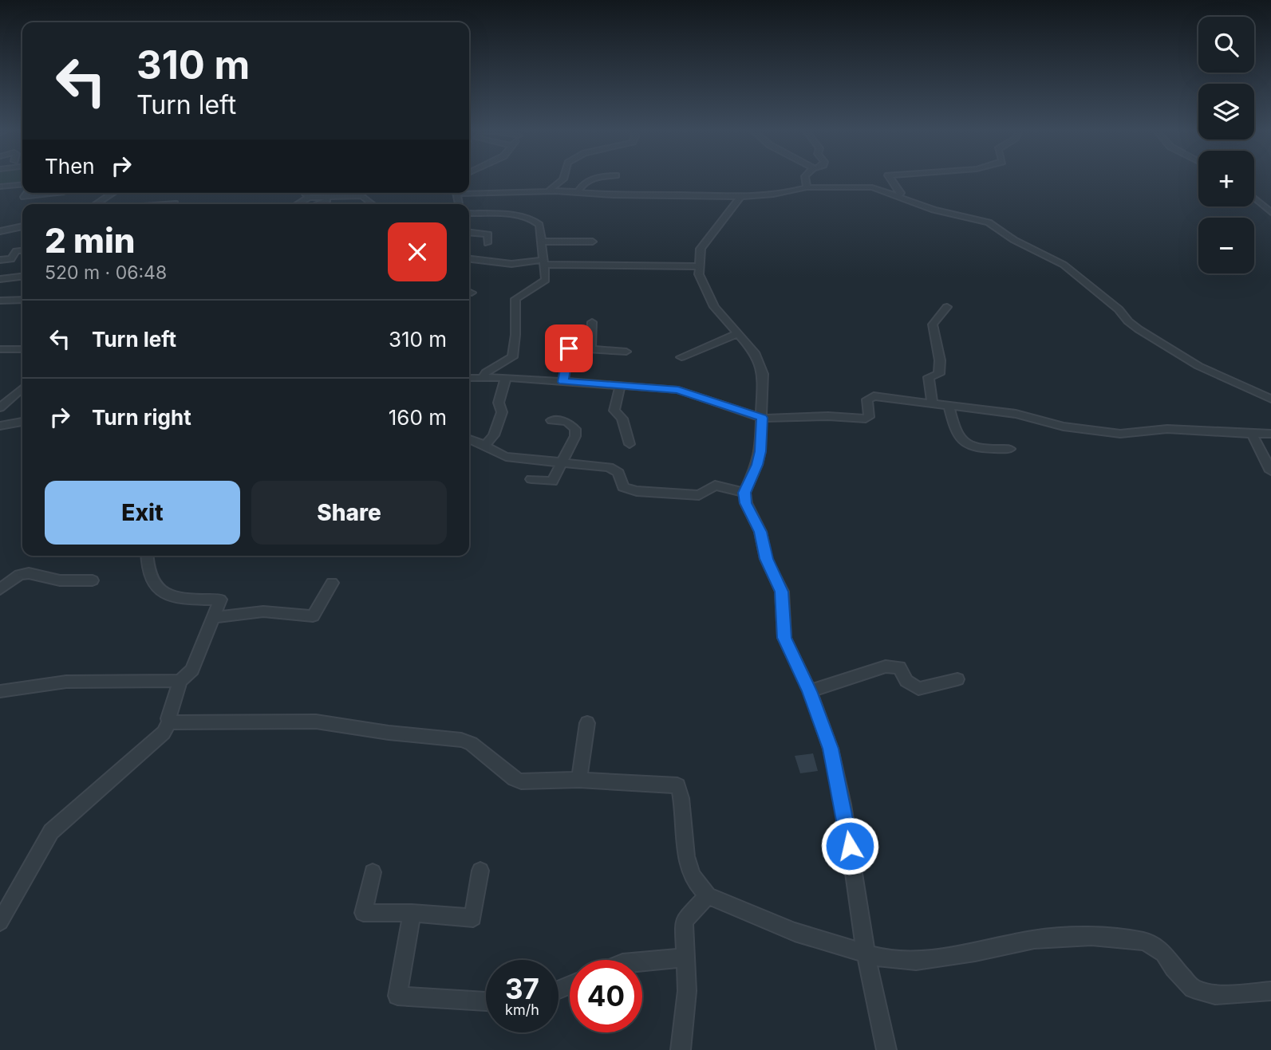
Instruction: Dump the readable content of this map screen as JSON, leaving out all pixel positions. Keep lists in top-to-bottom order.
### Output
{
  "page": {
    "map_buttons": ["+", "−"],
    "turn": ["310 m", "Turn left"],
    "then": "Then",
    "heading": ["2 min", "520 m · 06:48"],
    "list": [
      {
        "name": "Turn left",
        "value": "310 m"
      },
      {
        "name": "Turn right",
        "value": "160 m"
      }
    ],
    "buttons": ["Exit", "Share"],
    "speed": "37 km/h",
    "limit": "40"
  }
}
